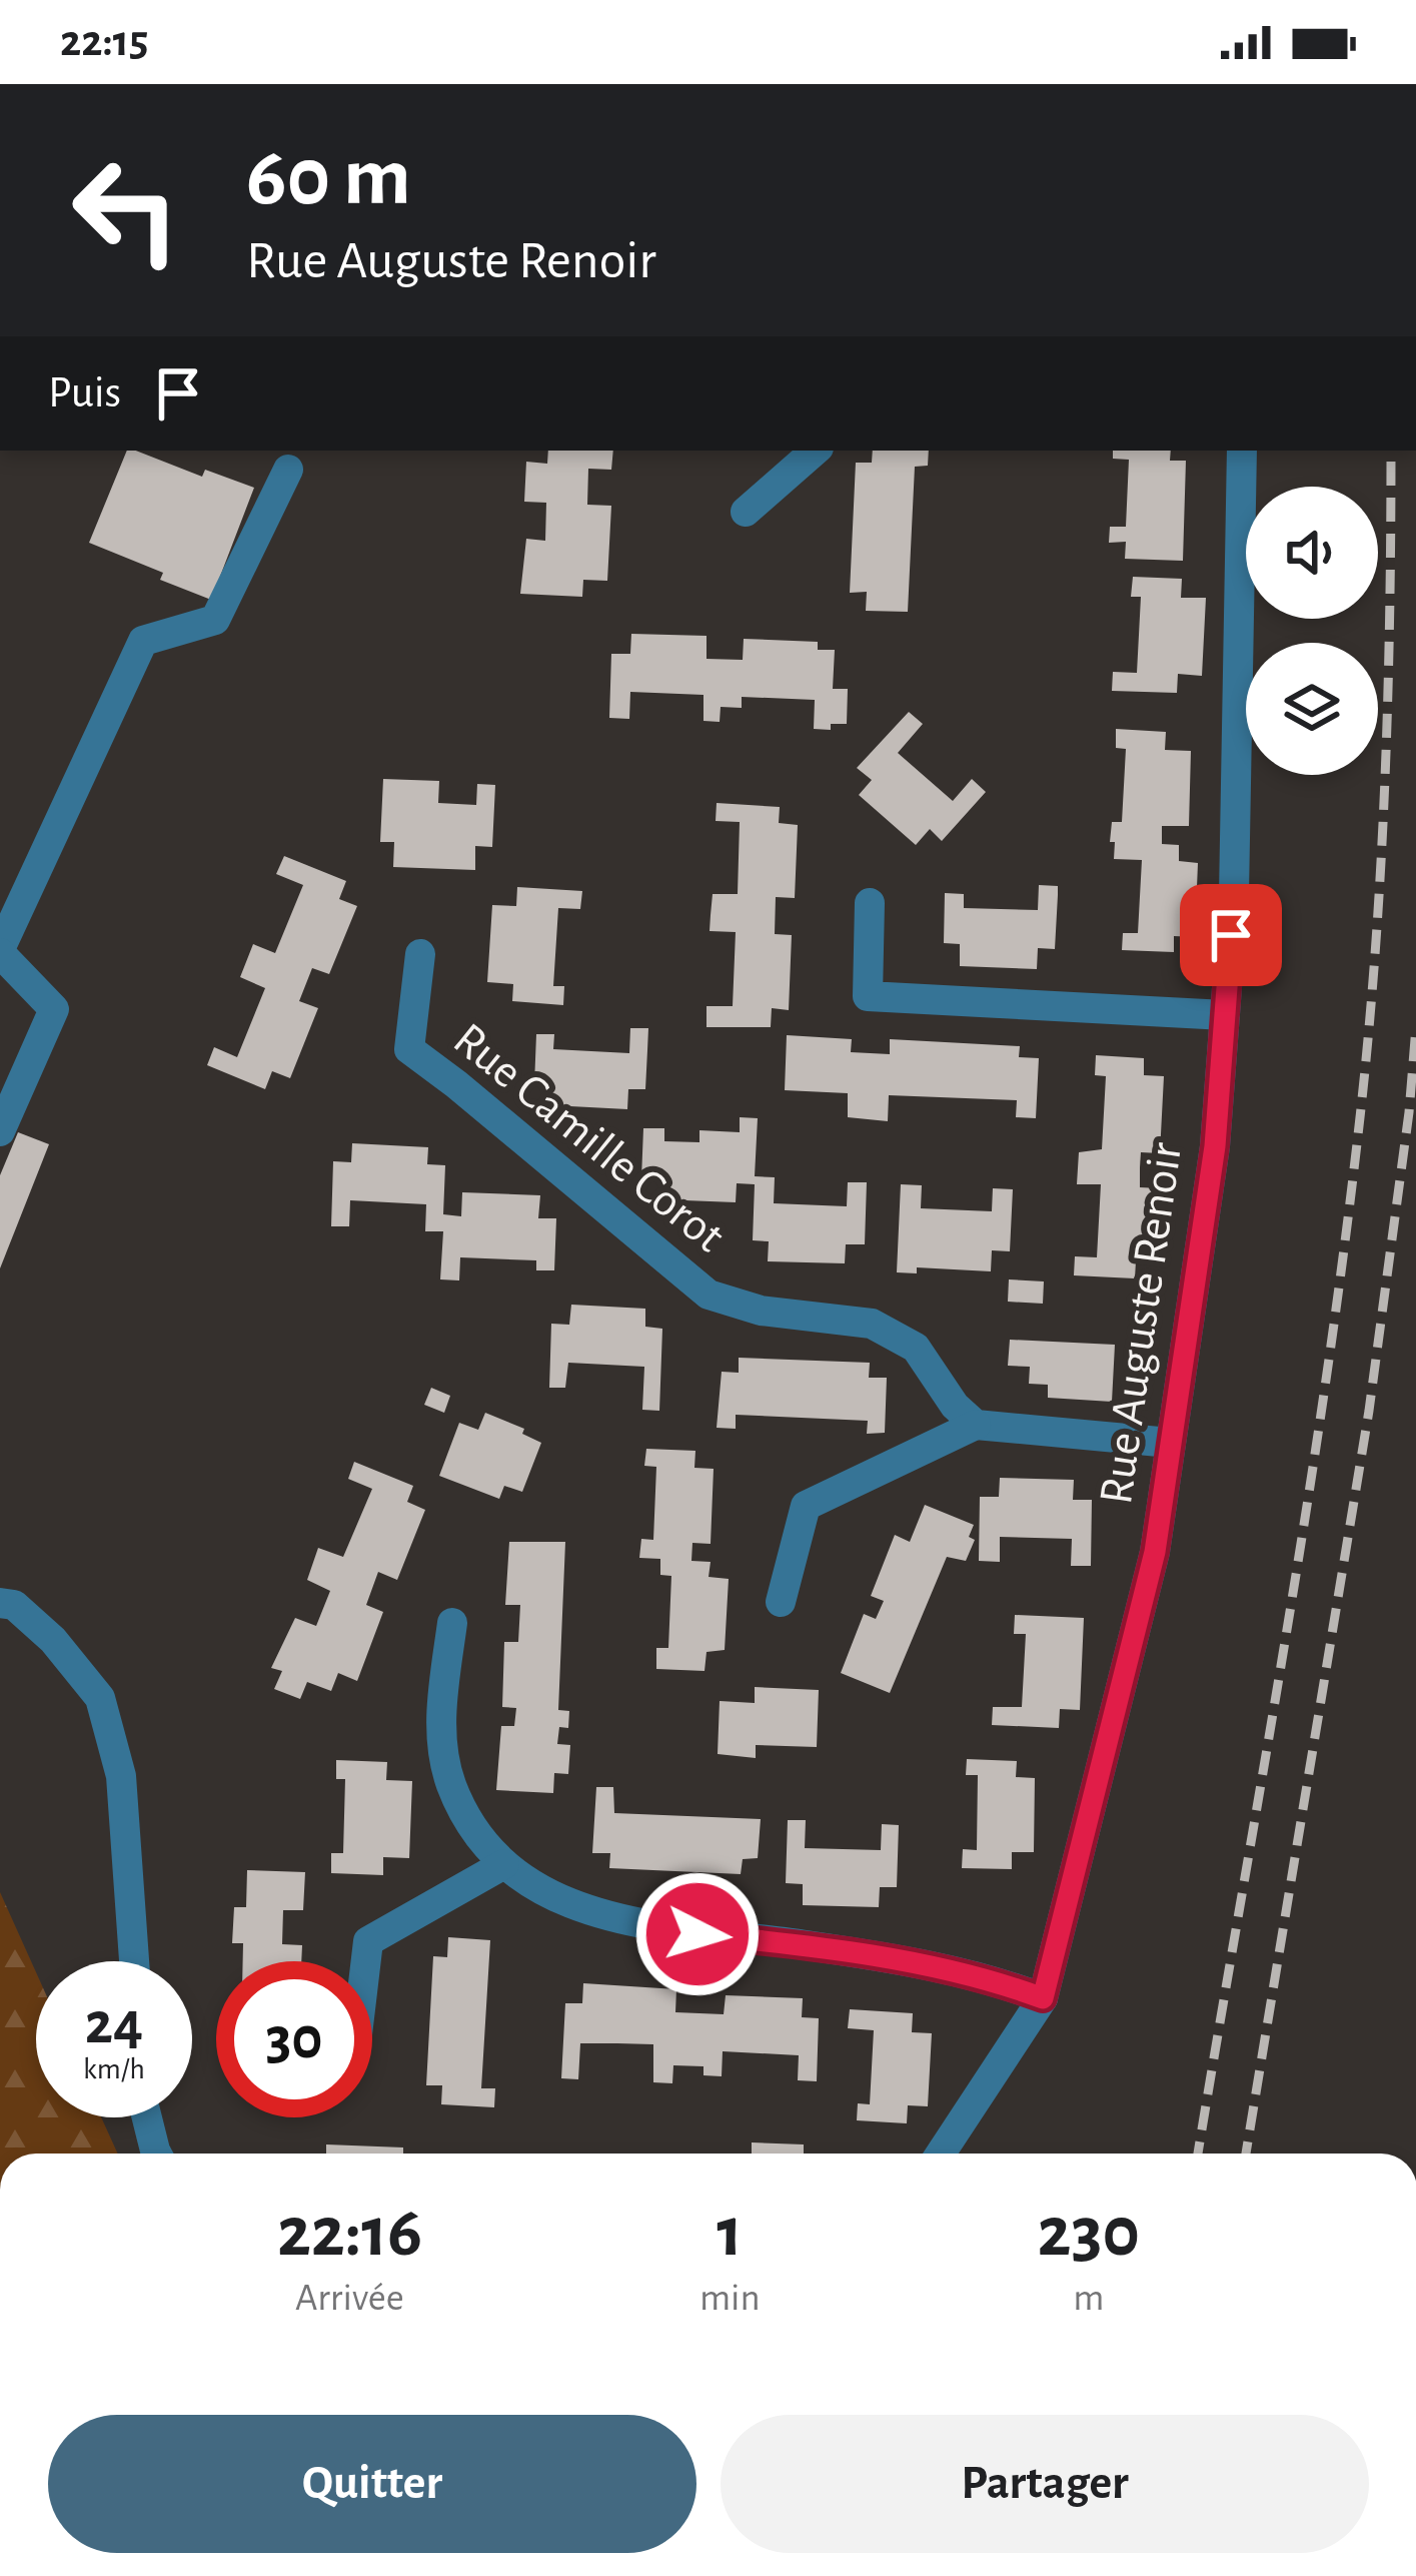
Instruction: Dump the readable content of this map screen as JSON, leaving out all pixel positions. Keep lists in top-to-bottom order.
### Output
{
  "streets": {
    "street": ["Rue Camille Corot", "Rue Auguste Renoir"]
  },
  "page": {
    "status": "22:15",
    "turn": ["60 m", "Rue Auguste Renoir"],
    "then": "Puis",
    "speed": "24 km/h",
    "limit": "30",
    "eta": [
      "22:16",
      "Arrivée",
      "1",
      "min",
      "230",
      "m"
    ],
    "buttons": ["Quitter", "Partager"]
  }
}
